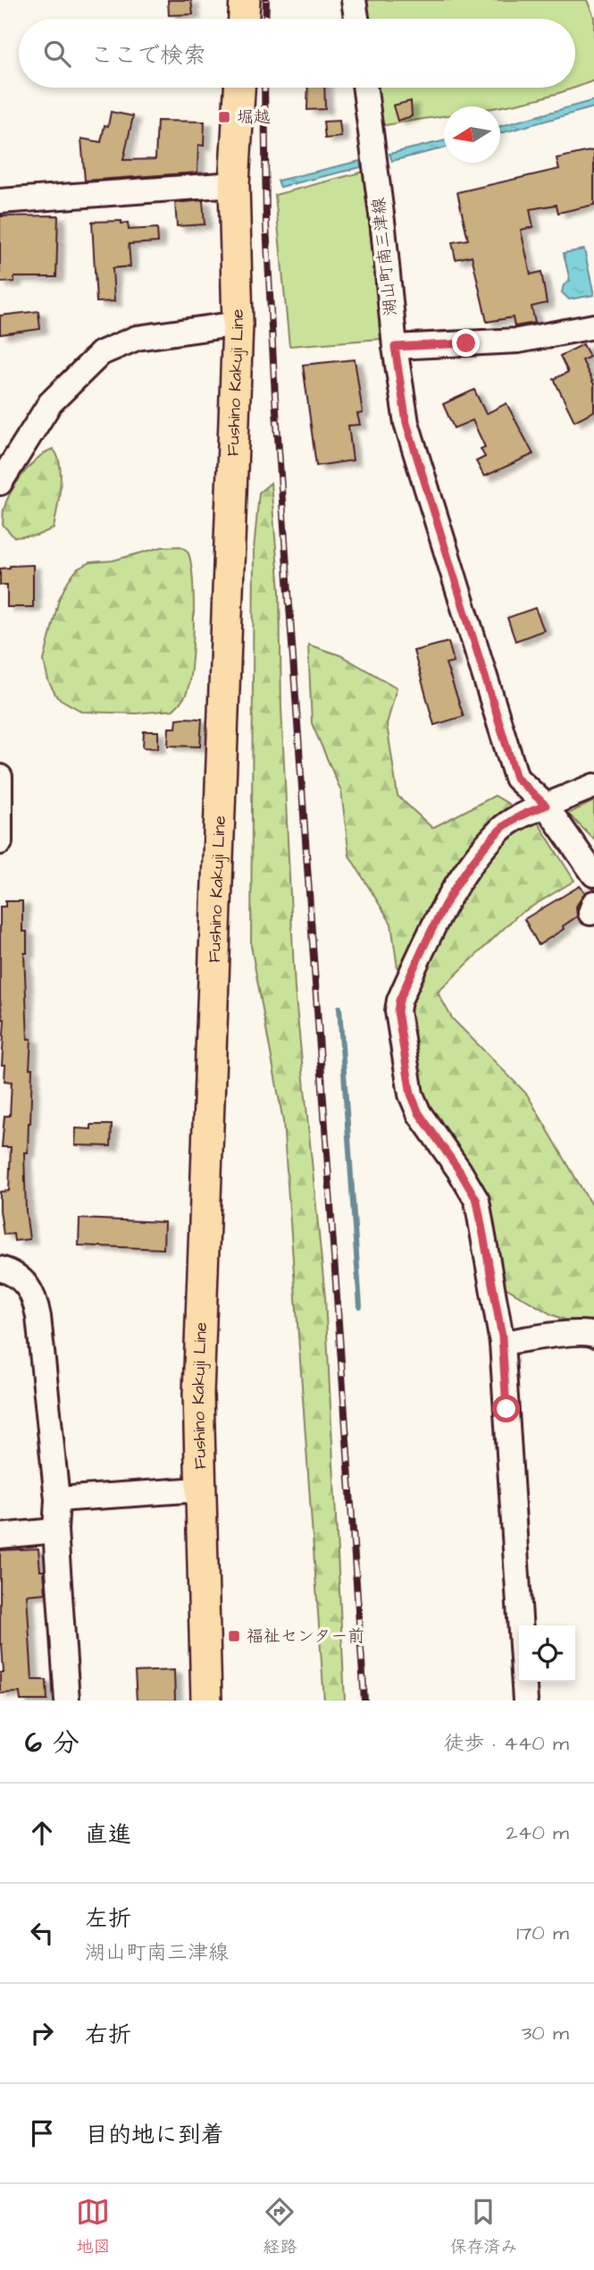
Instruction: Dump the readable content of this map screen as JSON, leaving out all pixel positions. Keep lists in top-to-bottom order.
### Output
{
  "streets": {
    "main road": ["Fushino Kakuji Line"],
    "street": ["湖山町南三津線"]
  },
  "places": {
    "transit": ["堀越", "福祉センター前"]
  },
  "north": "left",
  "page": {
    "search": "ここで検索",
    "heading": ["6 分", "徒歩 · 440 m"],
    "list": [
      ["直進", "240 m"],
      ["左折", "湖山町南三津線", "170 m"],
      ["右折", "30 m"],
      "目的地に到着"
    ],
    "nav": ["地図", "経路", "保存済み"]
  }
}
